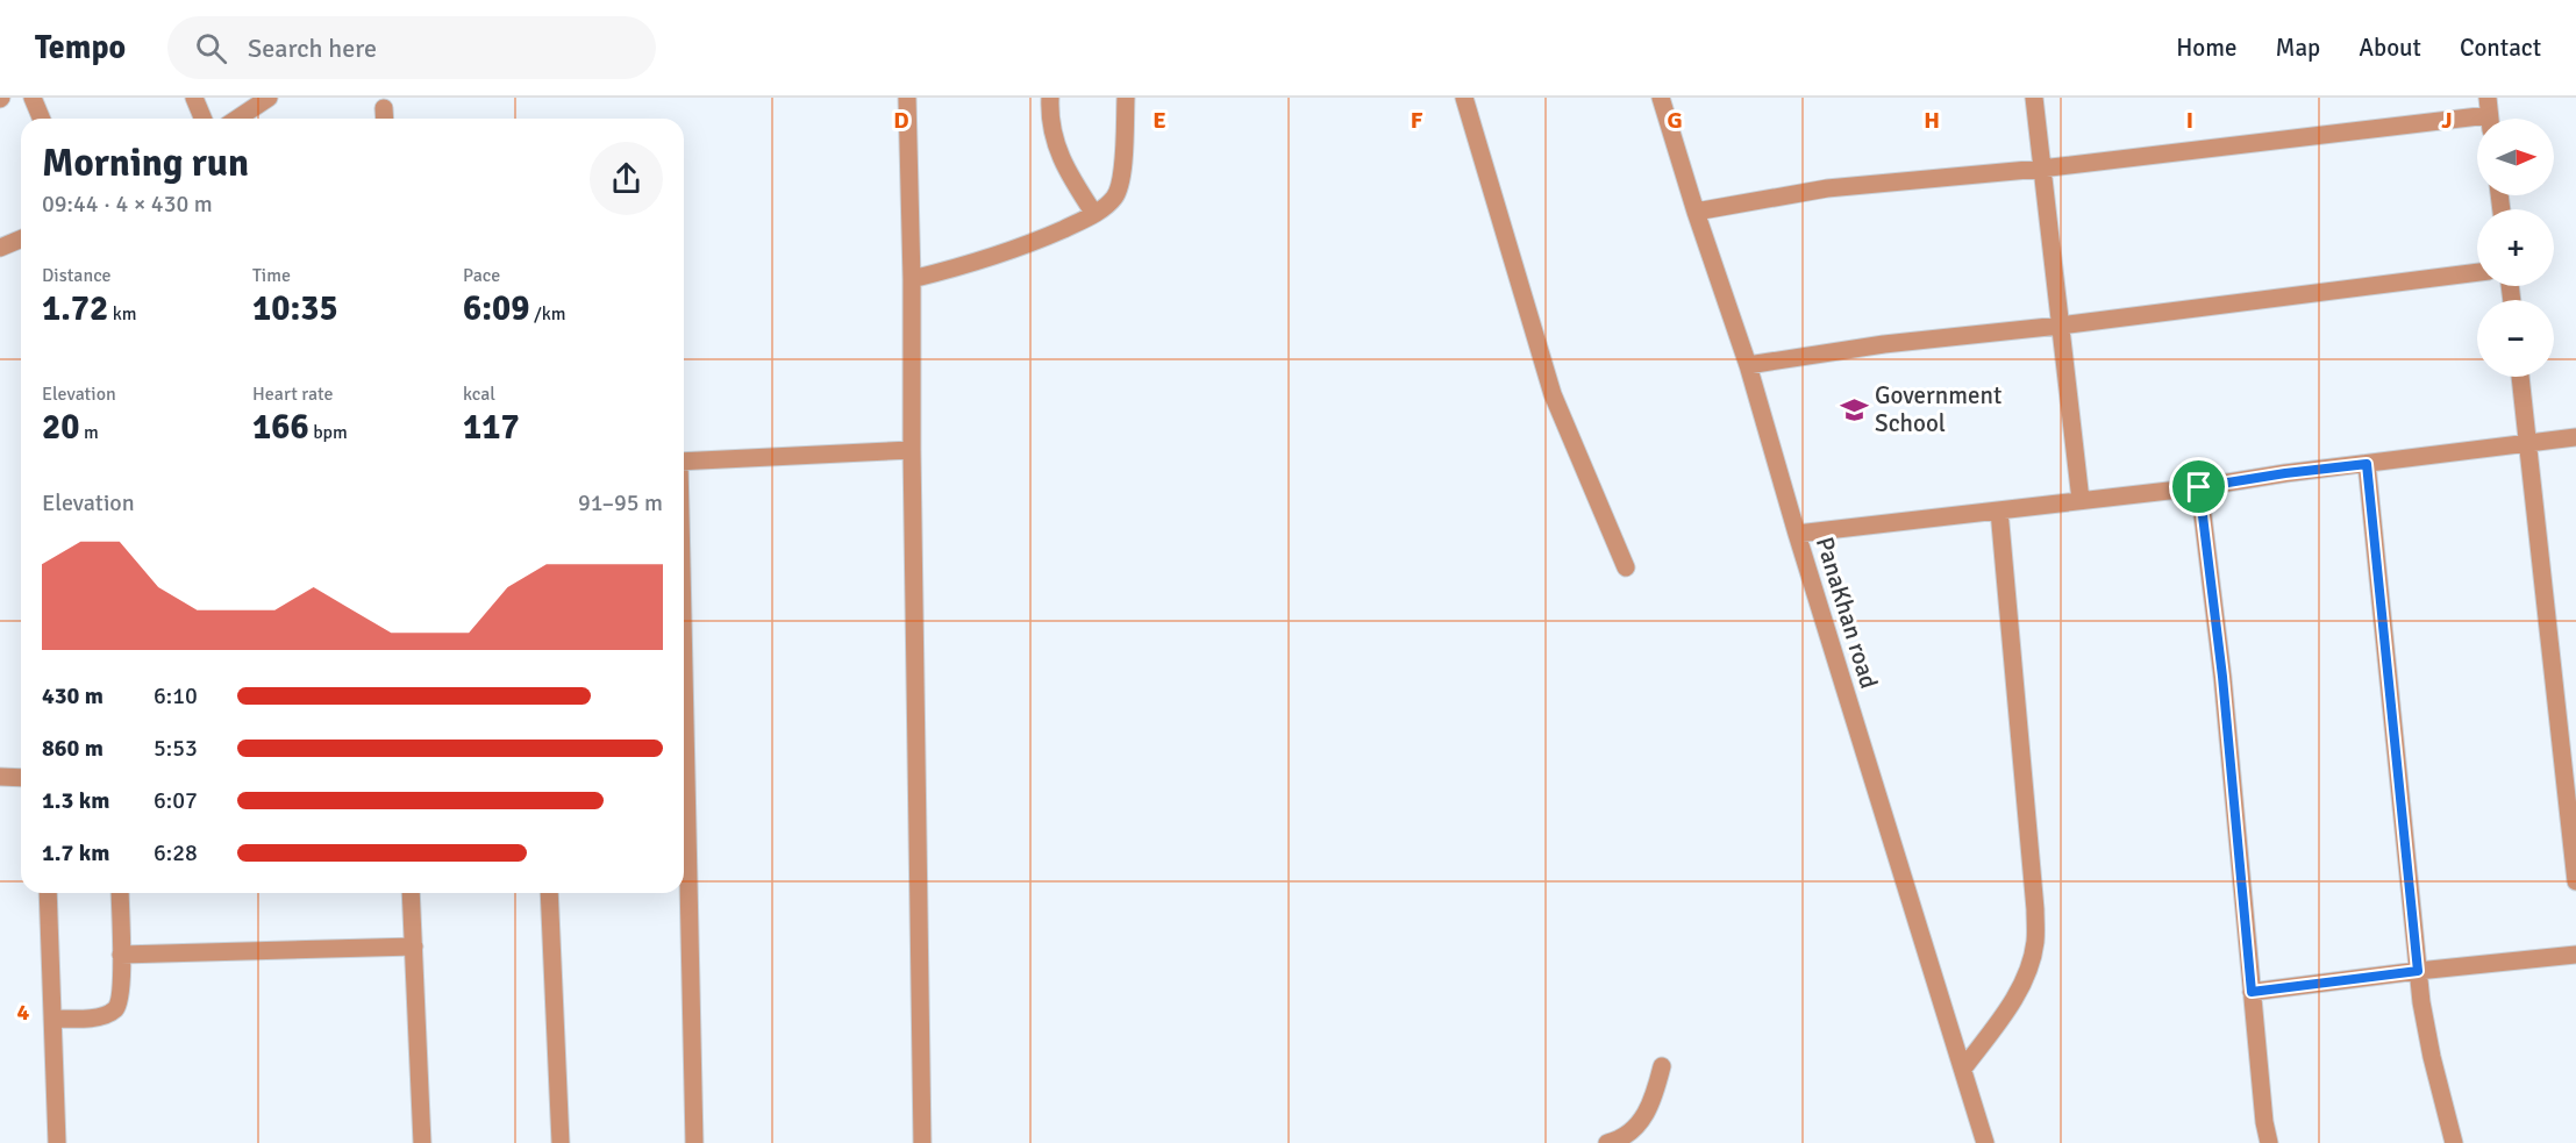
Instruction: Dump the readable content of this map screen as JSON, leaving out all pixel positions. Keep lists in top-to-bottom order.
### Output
{
  "streets": {
    "street": ["PanaKhan road"]
  },
  "places": {
    "school or university": ["Government School"]
  },
  "north": "right",
  "page": {
    "header": "Tempo",
    "search": "Search here",
    "nav": [
      "Home",
      "Map",
      "About",
      "Contact"
    ],
    "map_buttons": ["+", "−"],
    "heading": ["Morning run", "09:44 · 4 × 430 m"],
    "stats": [
      ["Distance", "1.72 km"],
      ["Time", "10:35"],
      ["Pace", "6:09 /km"],
      ["Elevation", "20 m"],
      ["Heart rate", "166 bpm"],
      ["kcal", "117"]
    ],
    "chart": ["Elevation", "91–95 m"],
    "list": [
      {
        "name": "430 m",
        "note": "6:10"
      },
      {
        "name": "860 m",
        "note": "5:53"
      },
      {
        "name": "1.3 km",
        "note": "6:07"
      },
      {
        "name": "1.7 km",
        "note": "6:28"
      }
    ]
  },
  "grid": {
    "columns": [
      "D",
      "E",
      "F",
      "G",
      "H",
      "I",
      "J"
    ],
    "rows": ["4"]
  }
}
